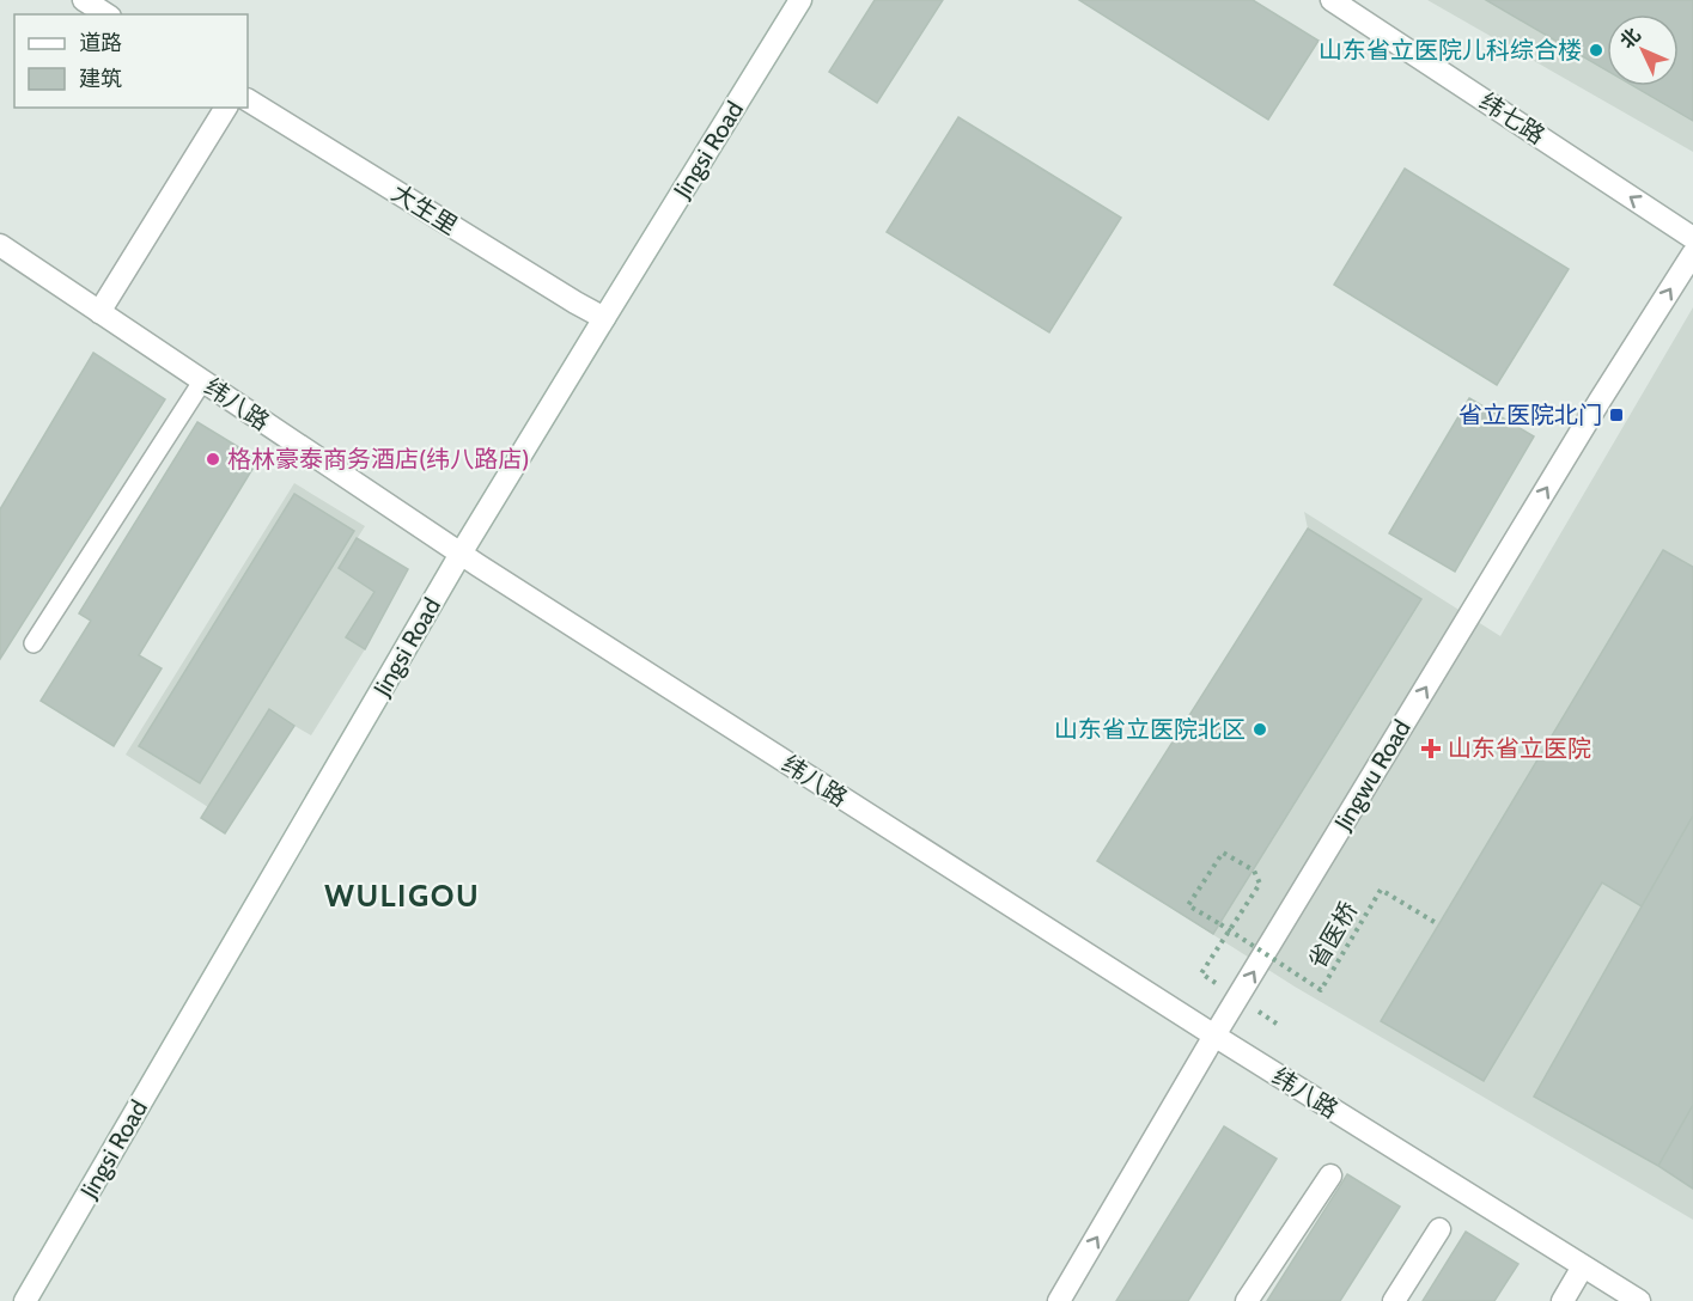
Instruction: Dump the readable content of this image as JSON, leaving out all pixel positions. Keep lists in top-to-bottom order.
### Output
{
  "streets": {
    "street": [
      "纬七路",
      "Jingsi Road",
      "大生里",
      "纬八路",
      "Jingwu Road"
    ],
    "path": ["省医桥"]
  },
  "crossings": [
    ["Jingsi Road", "大生里"],
    ["Jingsi Road", "纬八路"],
    ["纬八路", "Jingwu Road"]
  ],
  "one_way": ["纬七路", "Jingwu Road"],
  "districts": ["WULIGOU"],
  "places": {
    "other": ["山东省立医院儿科综合楼", "格林豪泰商务酒店(纬八路店)", "山东省立医院北区"],
    "transit": ["省立医院北门"],
    "health": ["山东省立医院"]
  },
  "legend": ["道路", "建筑"],
  "north": "top left"
}
